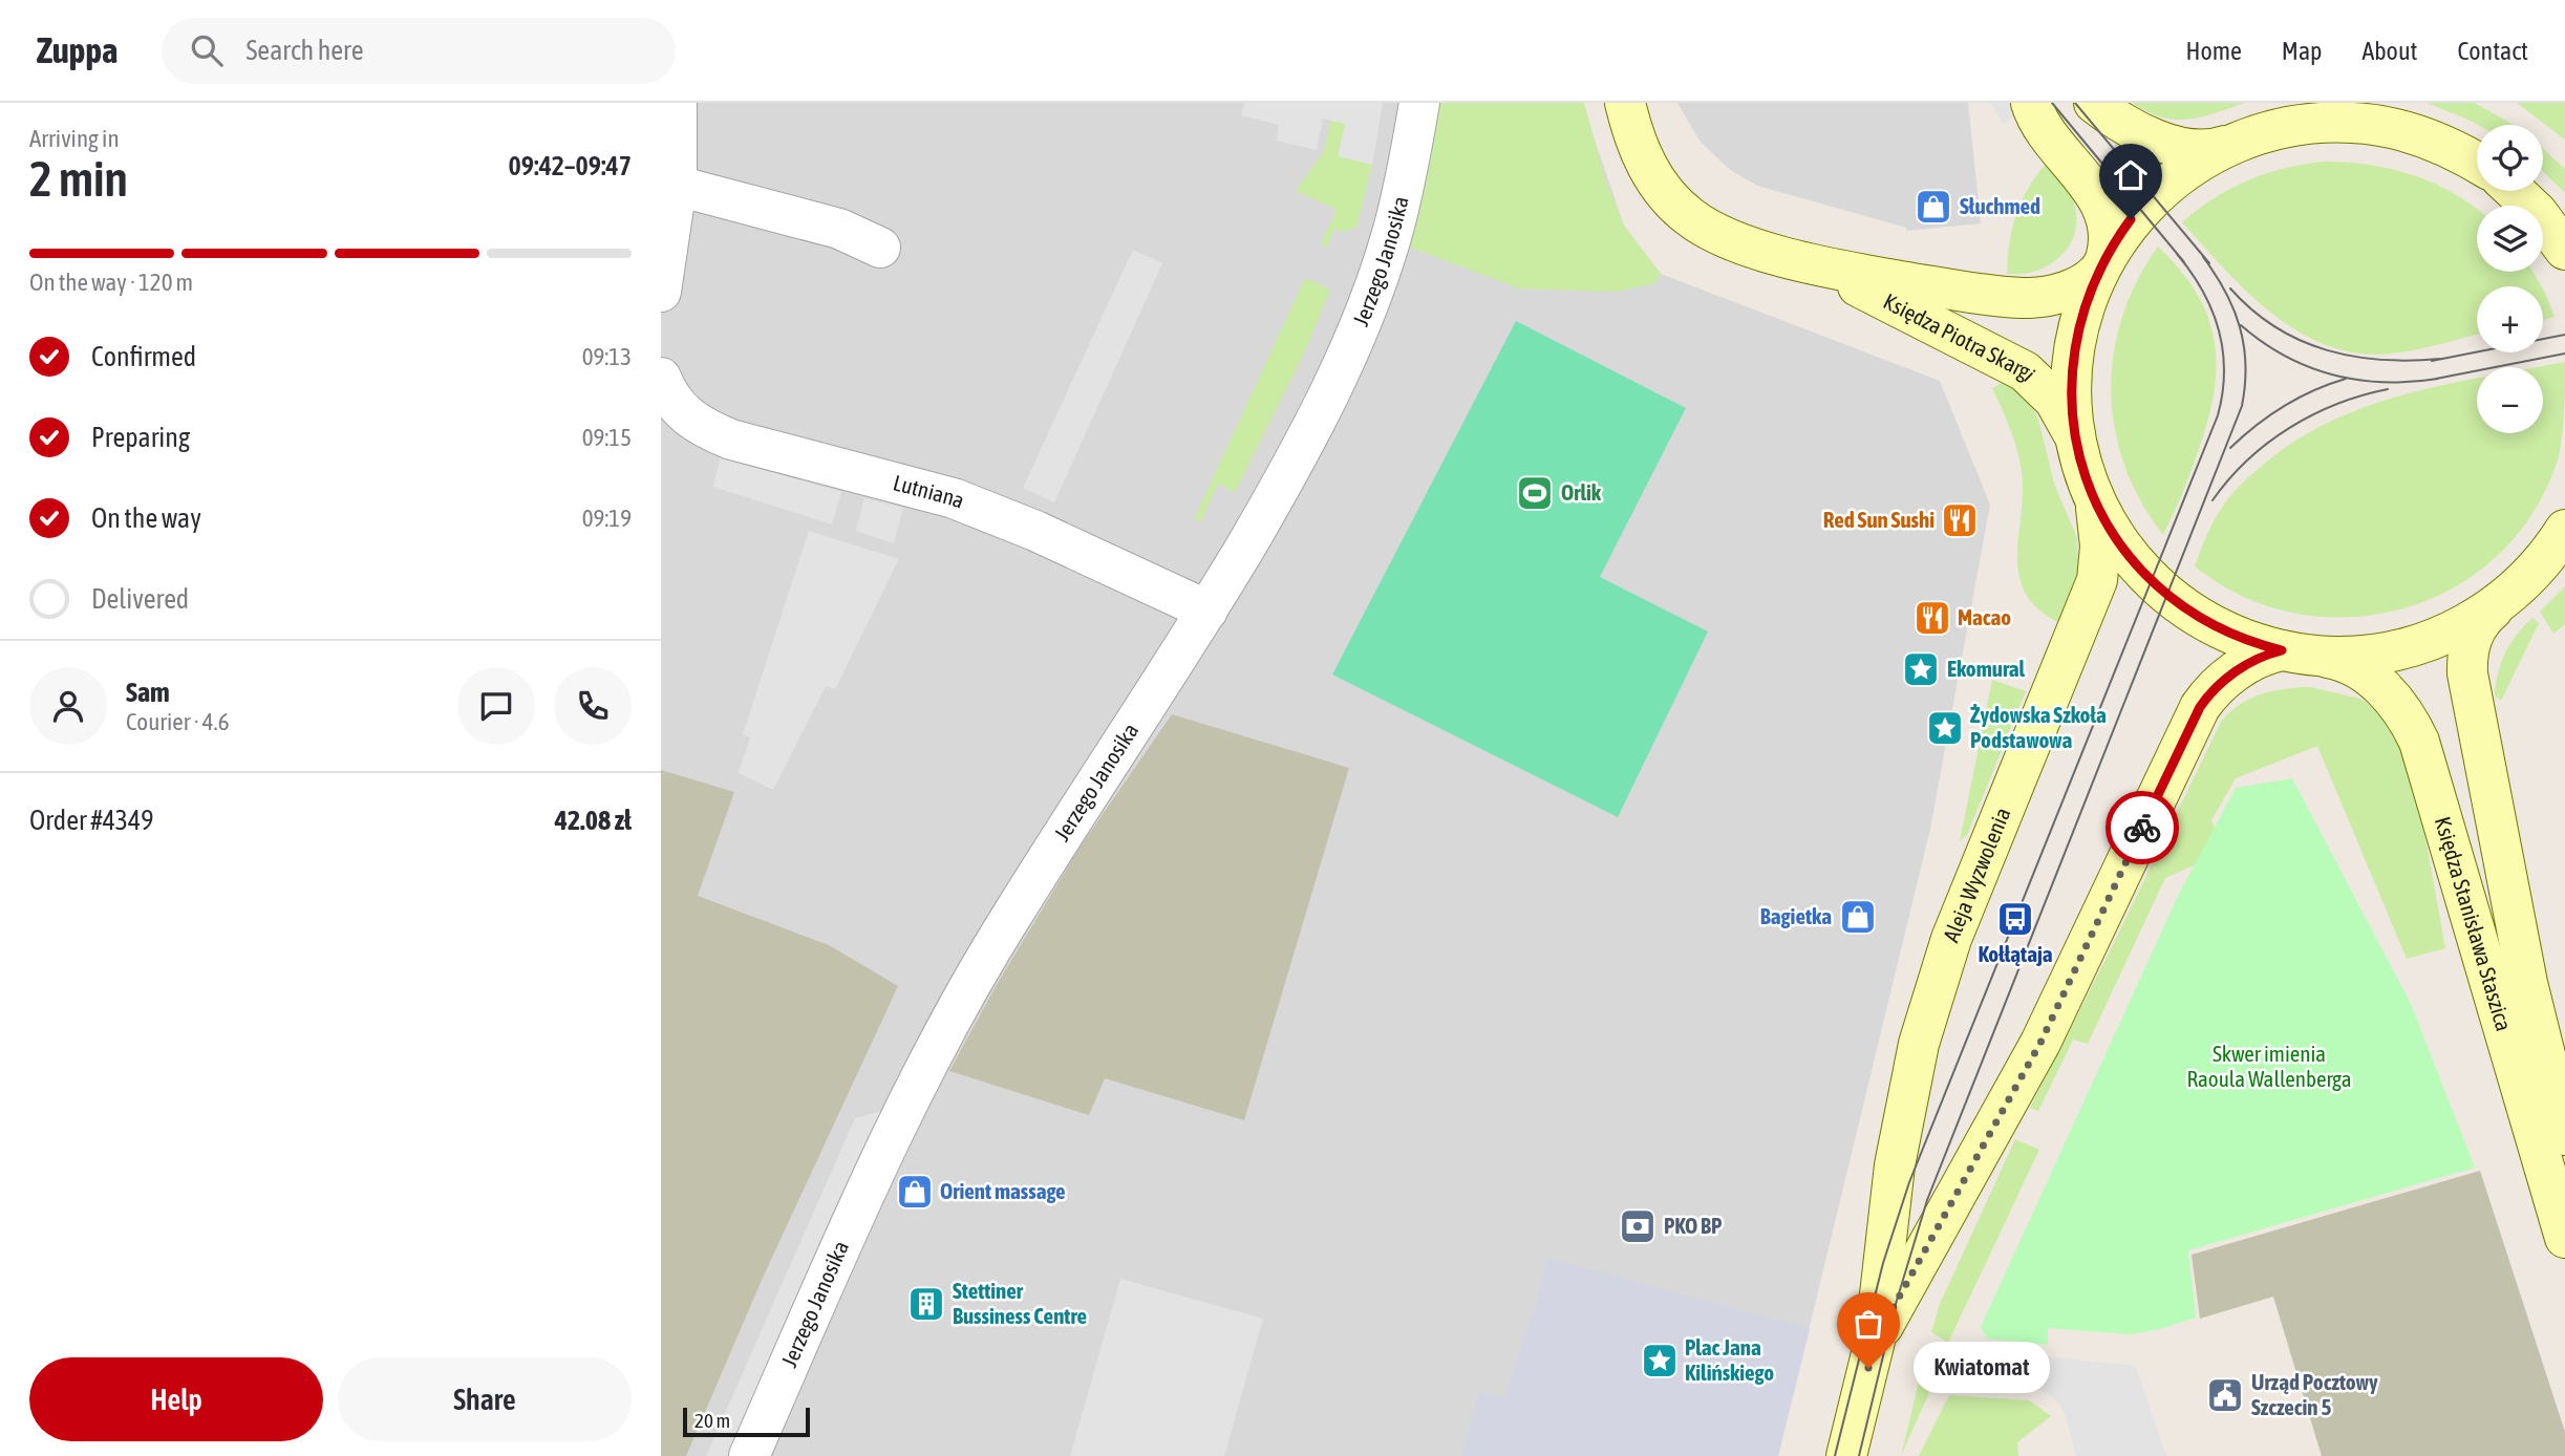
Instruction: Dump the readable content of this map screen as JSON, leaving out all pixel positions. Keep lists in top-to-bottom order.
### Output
{
  "streets": {
    "street": [
      "Jerzego Janosika",
      "Księdza Piotra Skargi",
      "Lutniana",
      "Aleja Wyzwolenia",
      "Księdza Stanisława Staszica"
    ]
  },
  "crossings": [
    ["Jerzego Janosika", "Lutniana"]
  ],
  "parks": ["Skwer imienia Raoula Wallenberga"],
  "places": {
    "shop": ["Słuchmed", "Bagietka", "Orient massage"],
    "sports": ["Orlik"],
    "restaurant": ["Red Sun Sushi", "Macao"],
    "place": ["Ekomural", "Żydowska Szkoła Podstawowa", "Plac Jana Kilińskiego"],
    "bus stop": ["Kołłątaja"],
    "bank": ["PKO BP"],
    "building": ["Stettiner Bussiness Centre"],
    "other": ["Kwiatomat"],
    "public building": ["Urząd Pocztowy Szczecin 5"]
  },
  "scale_bar": "20 m",
  "page": {
    "header": "Zuppa",
    "search": "Search here",
    "nav": [
      "Home",
      "Map",
      "About",
      "Contact"
    ],
    "heading": ["2 min", "Arriving in", "09:42–09:47"],
    "panel": [
      "Sam",
      "Courier · 4.6",
      "Order #4349",
      "42.08 zł"
    ],
    "map_buttons": ["+", "−"],
    "bar": "On the way · 120 m",
    "list": [
      ["Confirmed", "09:13"],
      ["Preparing", "09:15"],
      ["On the way", "09:19"],
      "Delivered"
    ],
    "bubble": "Kwiatomat",
    "buttons": ["Help", "Share"],
    "scale": "20 m"
  }
}
